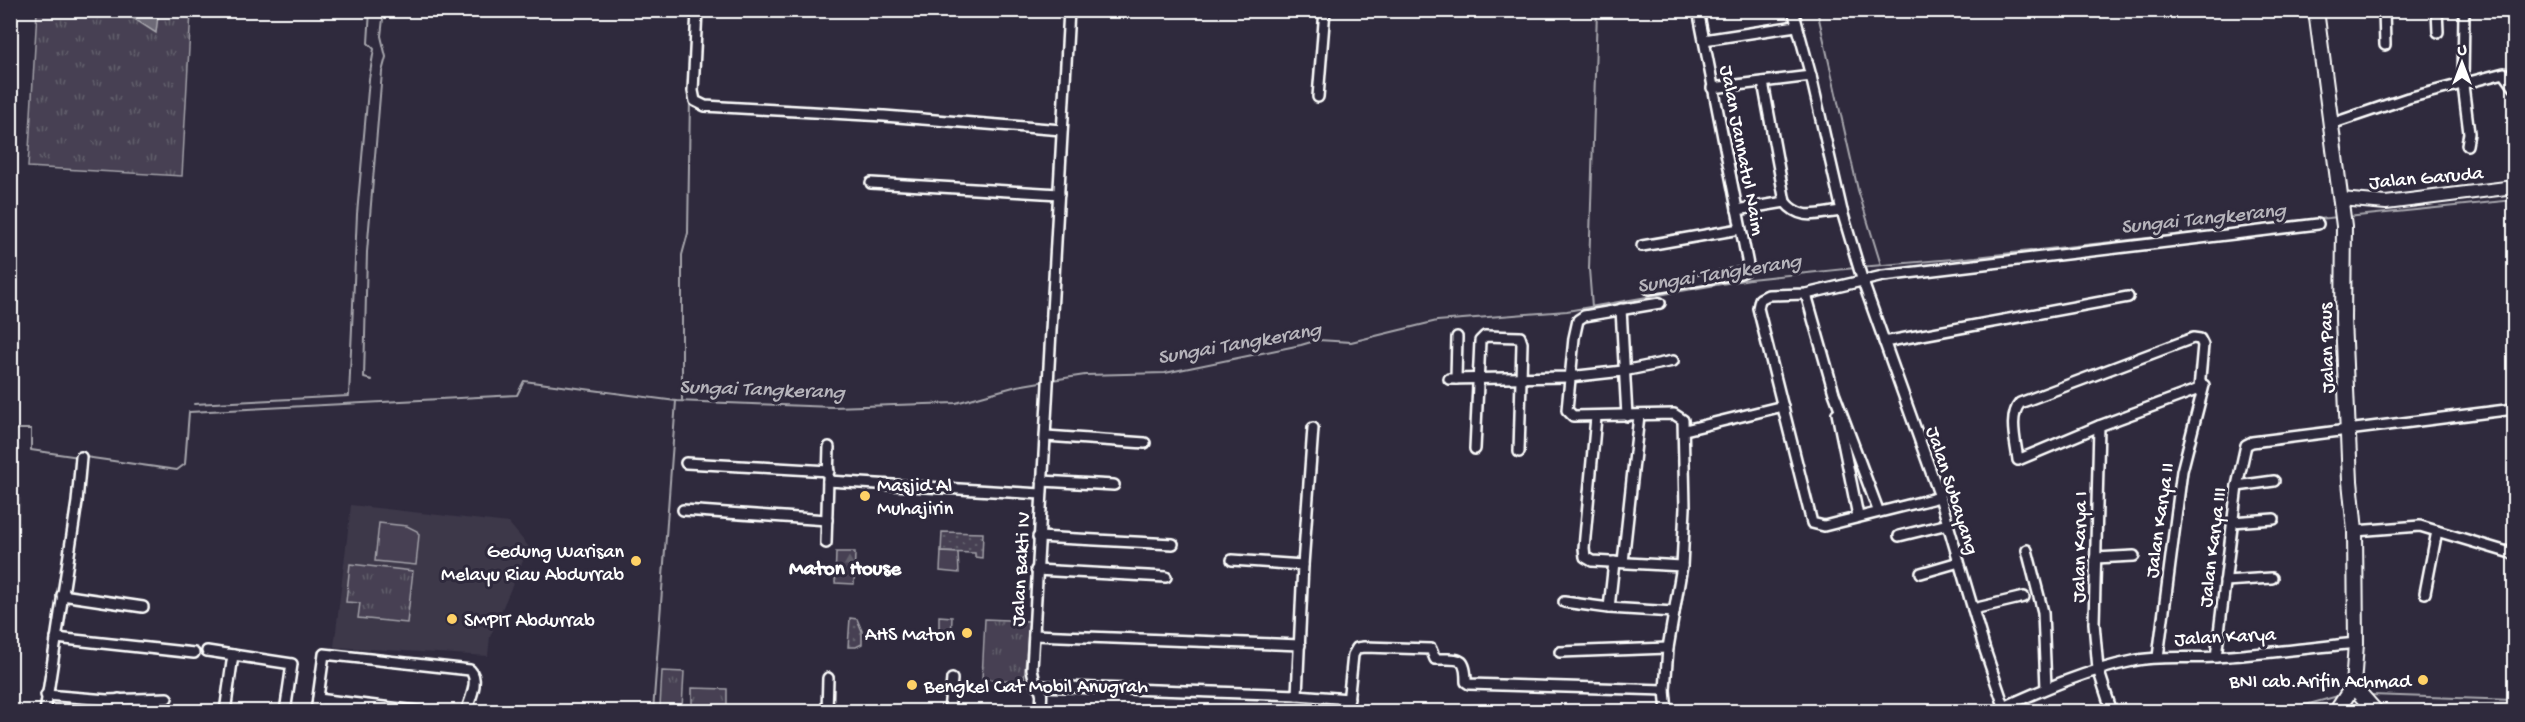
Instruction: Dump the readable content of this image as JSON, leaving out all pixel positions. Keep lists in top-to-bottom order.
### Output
{
  "streets": {
    "main road": ["Jalan Paus"],
    "street": [
      "Jalan Jannatul Naim",
      "Jalan Garuda",
      "Jalan Subayang",
      "Jalan Karya II",
      "Jalan Karya I",
      "Jalan Karya III",
      "Jalan Bakti IV",
      "Jalan Karya"
    ]
  },
  "crossings": [
    ["Jalan Garuda", "Jalan Paus"],
    ["Jalan Paus", "Jalan Karya III"],
    ["Jalan Paus", "Jalan Karya"],
    ["Jalan Subayang", "Jalan Karya"],
    ["Jalan Karya II", "Jalan Karya"],
    ["Jalan Karya I", "Jalan Karya"],
    ["Jalan Karya III", "Jalan Karya"]
  ],
  "districts": ["Maton House"],
  "water": ["Sungai Tangkerang"],
  "places": [
    "Masjid Al Muhajirin",
    "Gedung Warisan Melayu Riau Abdurrab",
    "SMPIT Abdurrab",
    "AHS Maton",
    "BNI cab.Arifin Achmad",
    "Bengkel Cat Mobil Anugrah"
  ],
  "north": "top"
}
